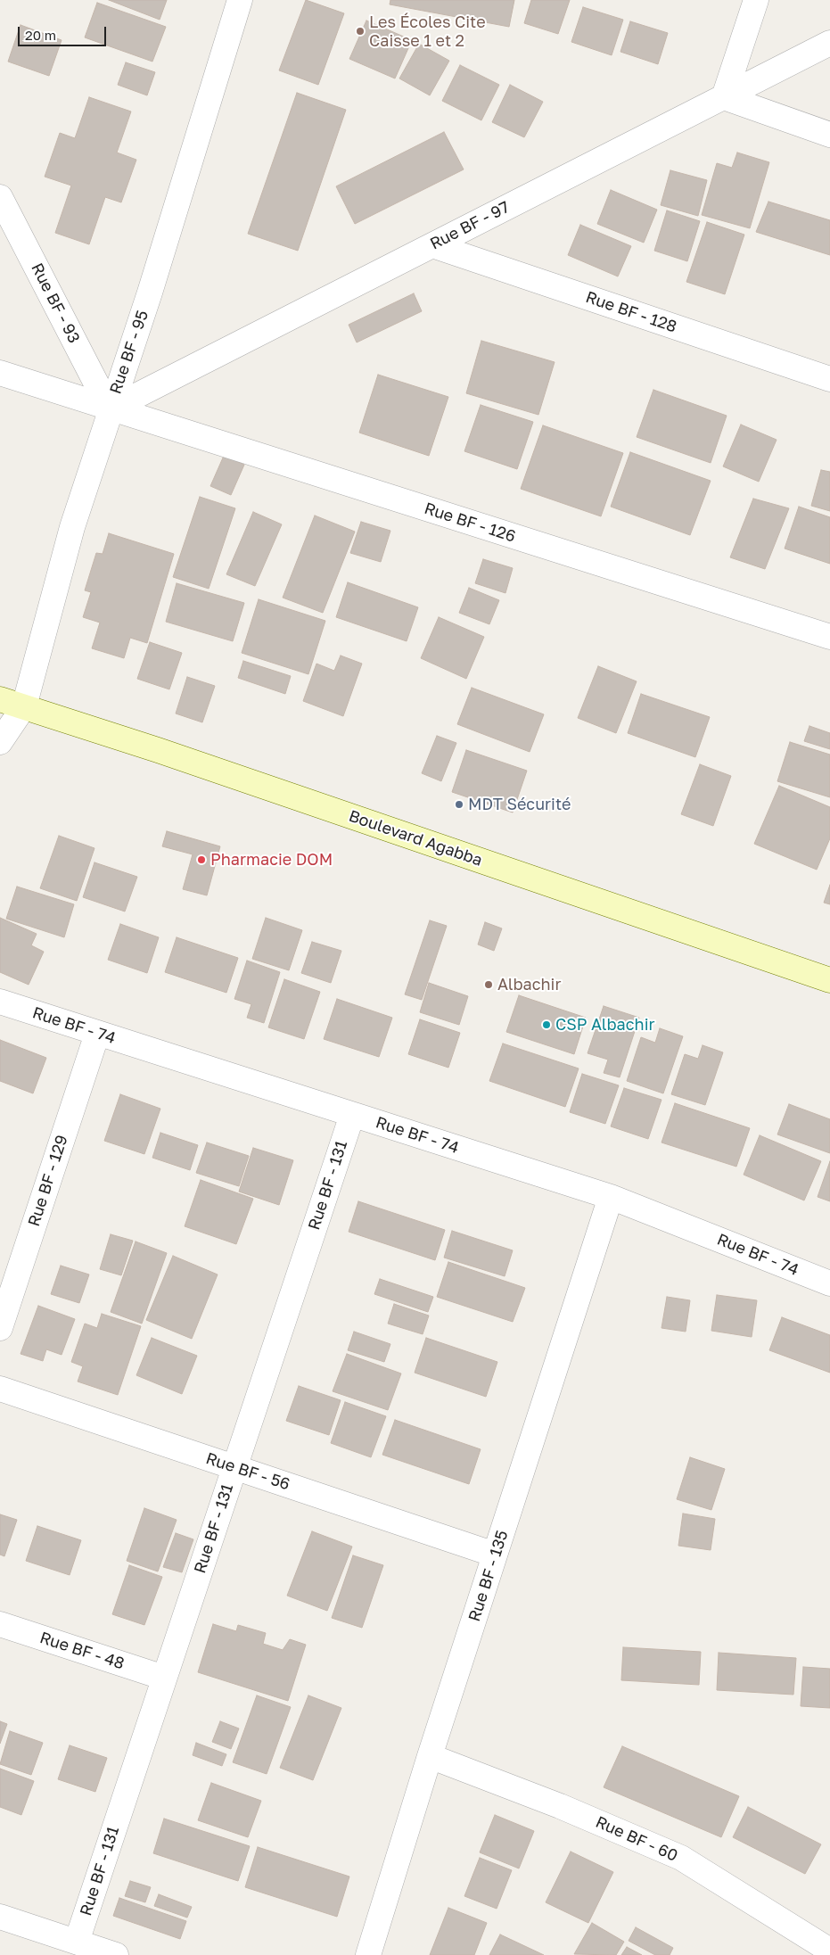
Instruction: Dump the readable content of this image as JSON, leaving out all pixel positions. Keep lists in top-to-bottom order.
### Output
{
  "streets": {
    "main road": ["Boulevard Agabba"],
    "street": [
      "Rue BF - 97",
      "Rue BF - 93",
      "Rue BF - 128",
      "Rue BF - 95",
      "Rue BF - 126",
      "Rue BF - 74",
      "Rue BF - 129",
      "Rue BF - 131",
      "Rue BF - 56",
      "Rue BF - 135",
      "Rue BF - 48",
      "Rue BF - 60"
    ]
  },
  "crossings": [
    ["Rue BF - 97", "Rue BF - 93"],
    ["Rue BF - 97", "Rue BF - 128"],
    ["Rue BF - 97", "Rue BF - 95"],
    ["Rue BF - 97", "Rue BF - 126"],
    ["Rue BF - 93", "Rue BF - 95"],
    ["Rue BF - 93", "Rue BF - 126"],
    ["Rue BF - 95", "Rue BF - 126"],
    ["Rue BF - 95", "Boulevard Agabba"],
    ["Rue BF - 74", "Rue BF - 129"],
    ["Rue BF - 74", "Rue BF - 131"],
    ["Rue BF - 74", "Rue BF - 135"],
    ["Rue BF - 131", "Rue BF - 56"],
    ["Rue BF - 131", "Rue BF - 48"],
    ["Rue BF - 56", "Rue BF - 135"],
    ["Rue BF - 135", "Rue BF - 60"]
  ],
  "places": [
    "Les Écoles Cite Caisse 1 et 2",
    "MDT Sécurité",
    "Pharmacie DOM",
    "Albachir",
    "CSP Albachir"
  ],
  "scale_bar": "20 m"
}
